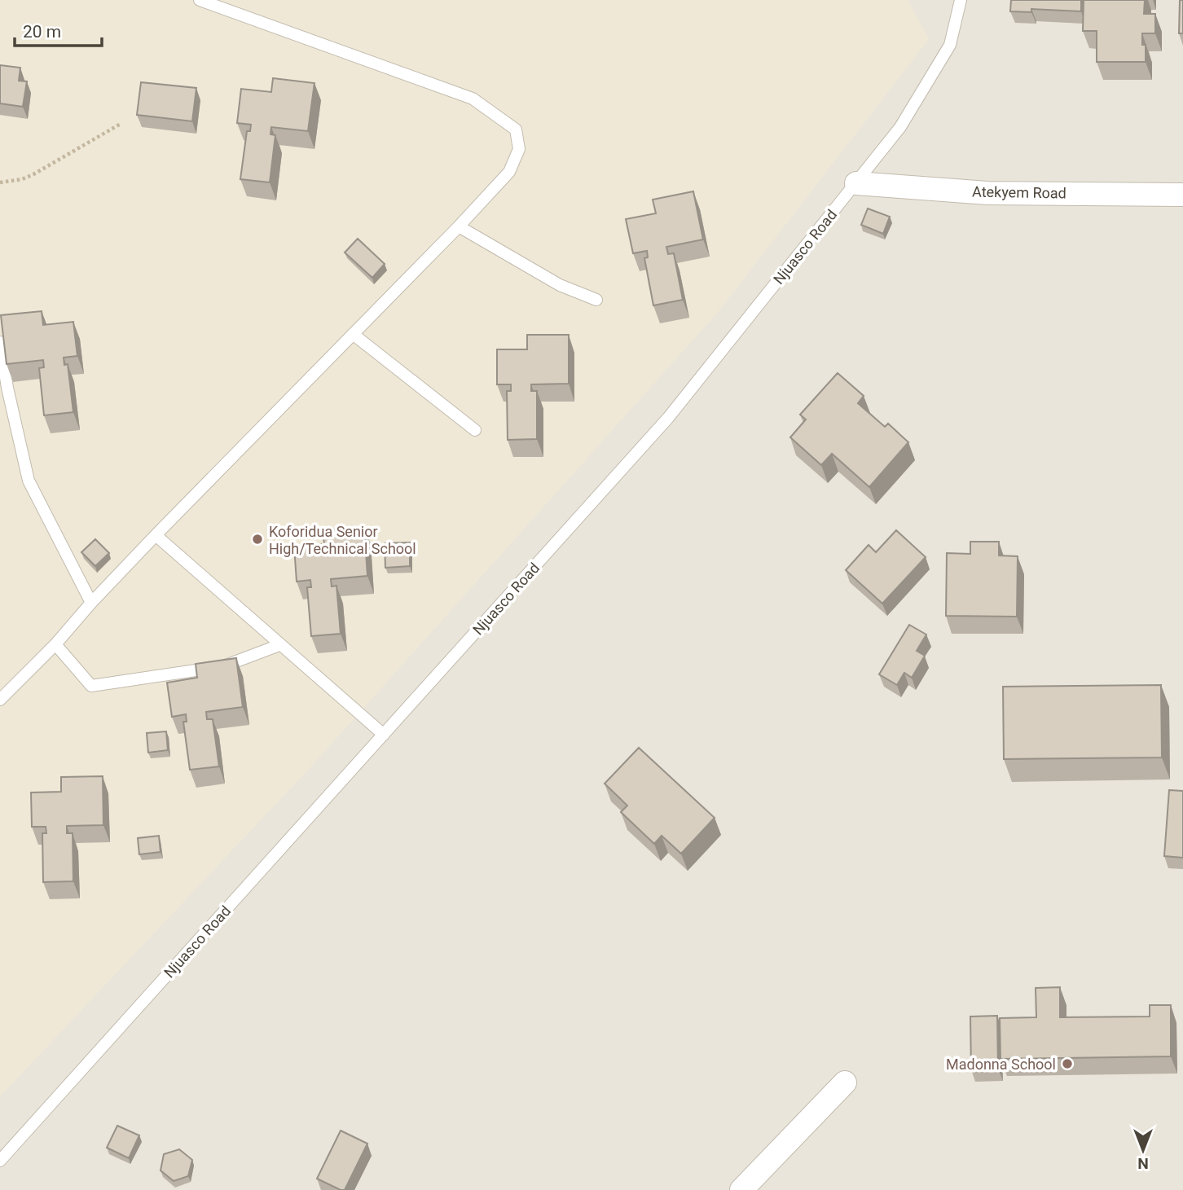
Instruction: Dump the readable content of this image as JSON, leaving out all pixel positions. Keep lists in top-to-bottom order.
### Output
{
  "streets": {
    "street": ["Atekyem Road"],
    "lane": ["Njuasco Road"]
  },
  "crossings": [
    ["Atekyem Road", "Njuasco Road"]
  ],
  "places": ["Koforidua Senior High/Technical School", "Madonna School"],
  "scale_bar": "20 m",
  "north": "bottom"
}
